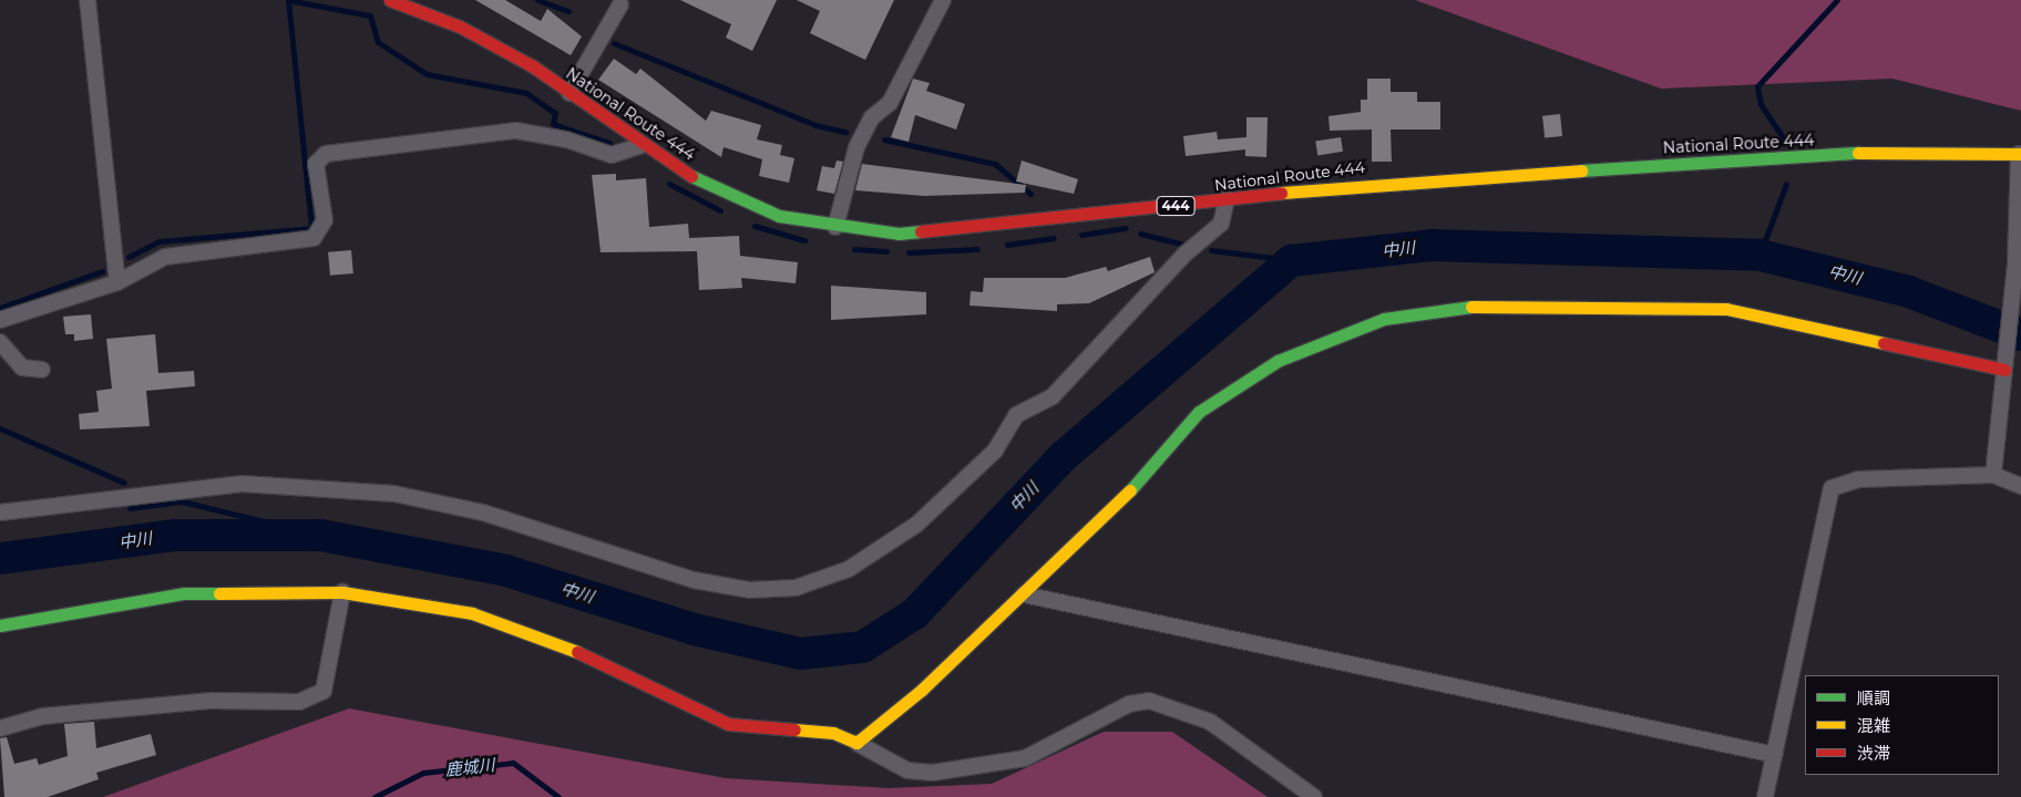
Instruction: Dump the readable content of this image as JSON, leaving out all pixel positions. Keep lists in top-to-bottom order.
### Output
{
  "streets": {
    "main road": ["National Route 444", "444"]
  },
  "water": ["中川", "鹿城川"],
  "legend": ["順調", "混雑", "渋滞"]
}
